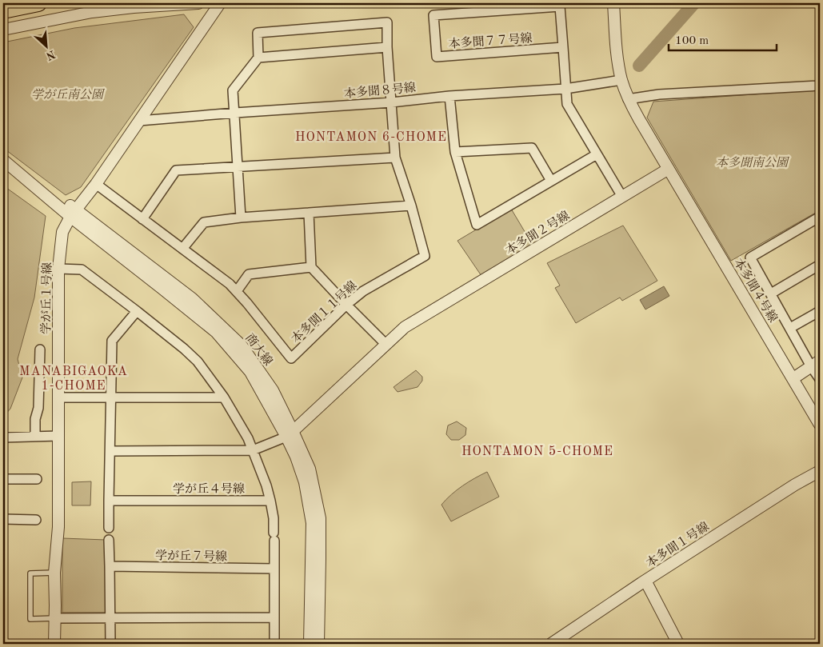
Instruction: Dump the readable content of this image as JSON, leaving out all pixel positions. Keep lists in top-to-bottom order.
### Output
{
  "streets": {
    "street": [
      "本多聞７７号線",
      "本多聞８号線",
      "本多聞２号線",
      "本多聞４号線",
      "学が丘１号線",
      "本多聞１１号線",
      "商大線",
      "学が丘４号線",
      "本多聞１号線",
      "学が丘７号線"
    ]
  },
  "crossings": [
    ["本多聞７７号線", "本多聞８号線"],
    ["本多聞７７号線", "本多聞２号線"],
    ["本多聞８号線", "学が丘１号線"],
    ["本多聞８号線", "本多聞１１号線"],
    ["本多聞２号線", "本多聞４号線"],
    ["本多聞２号線", "商大線"],
    ["学が丘１号線", "本多聞１１号線"],
    ["学が丘１号線", "商大線"]
  ],
  "districts": ["HONTAMON 6-CHOME", "MANABIGAOKA 1-CHOME", "HONTAMON 5-CHOME"],
  "parks": ["学が丘南公園", "本多聞南公園"],
  "scale_bar": "100 m",
  "north": "bottom right"
}
